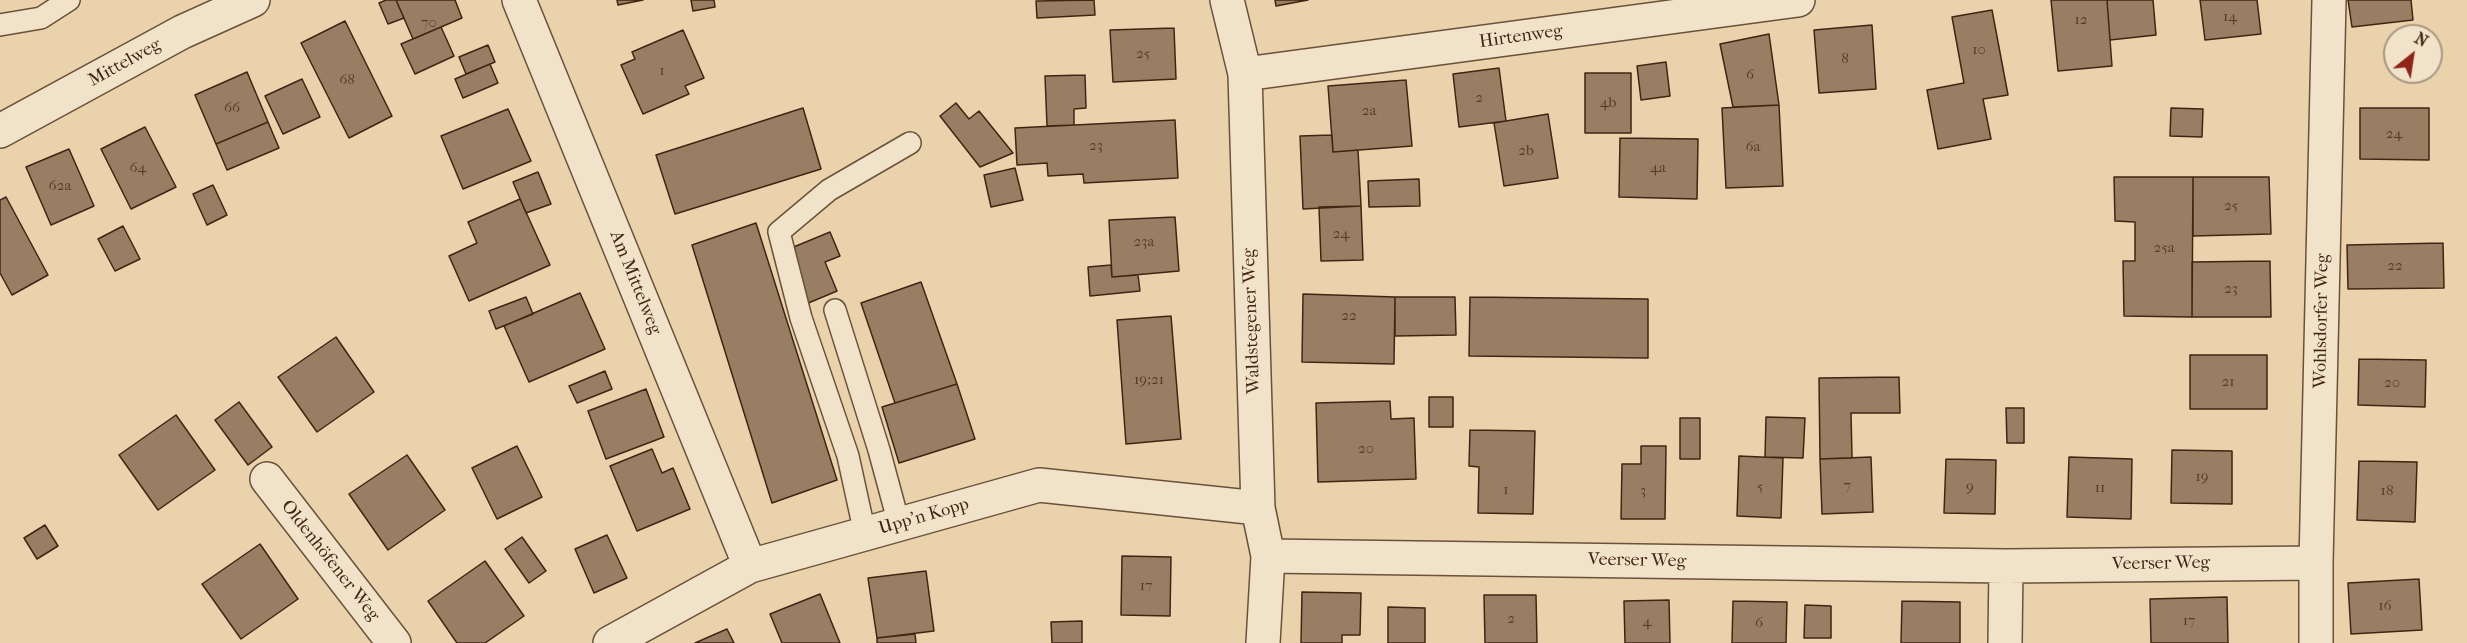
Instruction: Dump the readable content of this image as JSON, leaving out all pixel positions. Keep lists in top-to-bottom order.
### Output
{
  "streets": {
    "street": [
      "Hirtenweg",
      "Mittelweg",
      "Am Mittelweg",
      "Waldstegener Weg",
      "Wohlsdorfer Weg",
      "Upp'n Kopp",
      "Oldenhöfener Weg",
      "Veerser Weg"
    ]
  },
  "crossings": [
    ["Hirtenweg", "Waldstegener Weg"],
    ["Am Mittelweg", "Upp'n Kopp"],
    ["Waldstegener Weg", "Upp'n Kopp"],
    ["Waldstegener Weg", "Veerser Weg"],
    ["Wohlsdorfer Weg", "Veerser Weg"]
  ],
  "house_numbers": [
    "14",
    "12",
    "70",
    "10",
    "25",
    "8",
    "1",
    "6",
    "68",
    "2",
    "4b",
    "66",
    "2a",
    "24",
    "23",
    "6a",
    "2b",
    "64",
    "4a",
    "62a",
    "25",
    "24",
    "23a",
    "25a",
    "22",
    "23",
    "22",
    "19;21",
    "21",
    "20",
    "20",
    "19",
    "7",
    "5",
    "9",
    "11",
    "1",
    "3",
    "18",
    "17",
    "16",
    "2",
    "17",
    "4",
    "6"
  ],
  "north": "top right"
}
